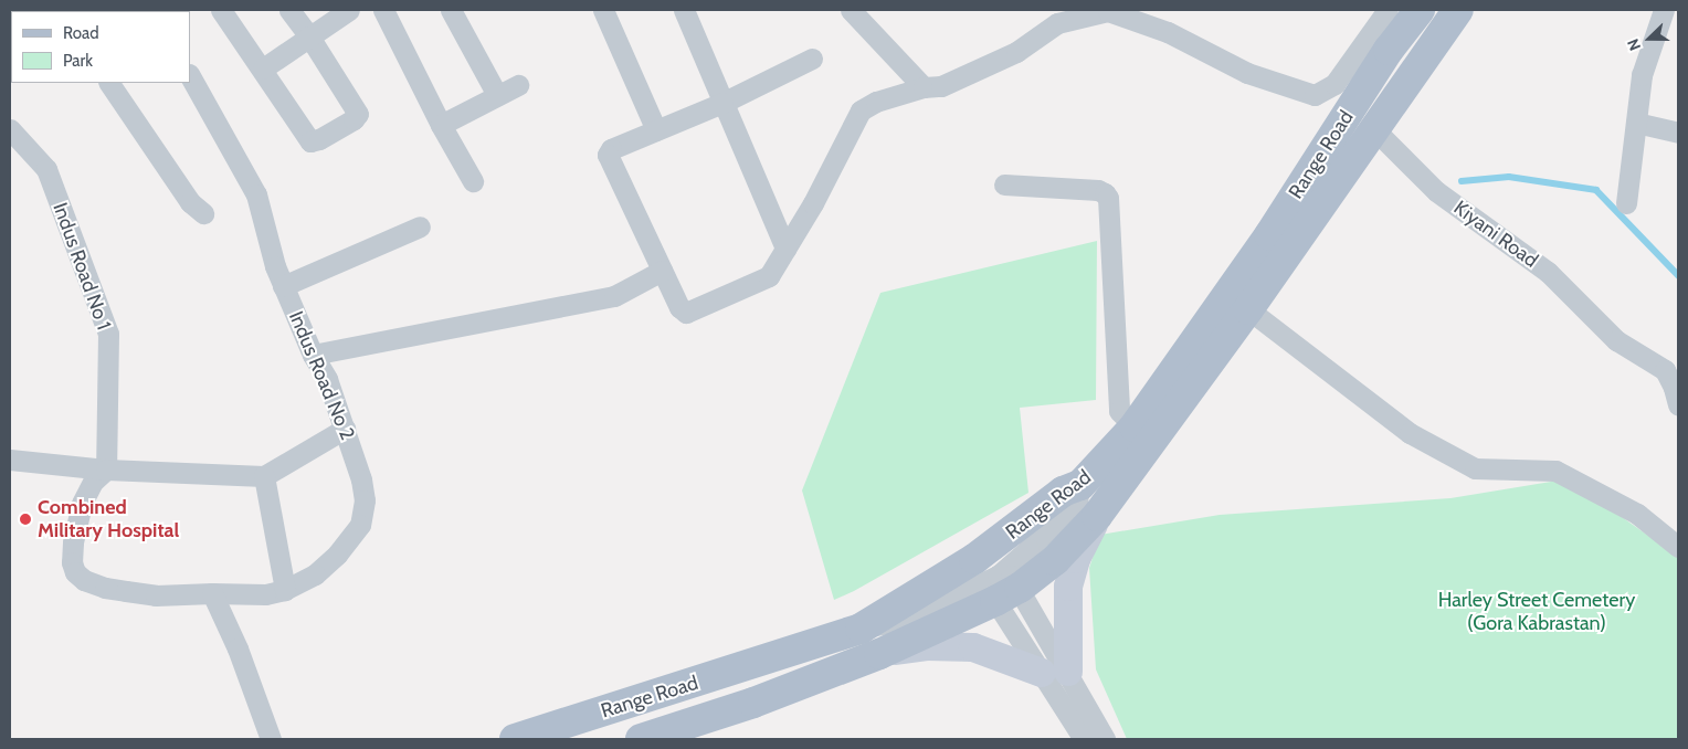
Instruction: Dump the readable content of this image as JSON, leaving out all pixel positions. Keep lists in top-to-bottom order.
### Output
{
  "streets": {
    "main road": ["Range Road"],
    "street": ["Kiyani Road", "Indus Road No 1", "Indus Road No 2"]
  },
  "parks": ["Harley Street Cemetery (Gora Kabrastan)"],
  "places": ["Combined Military Hospital"],
  "legend": ["Road", "Park"],
  "north": "left"
}
